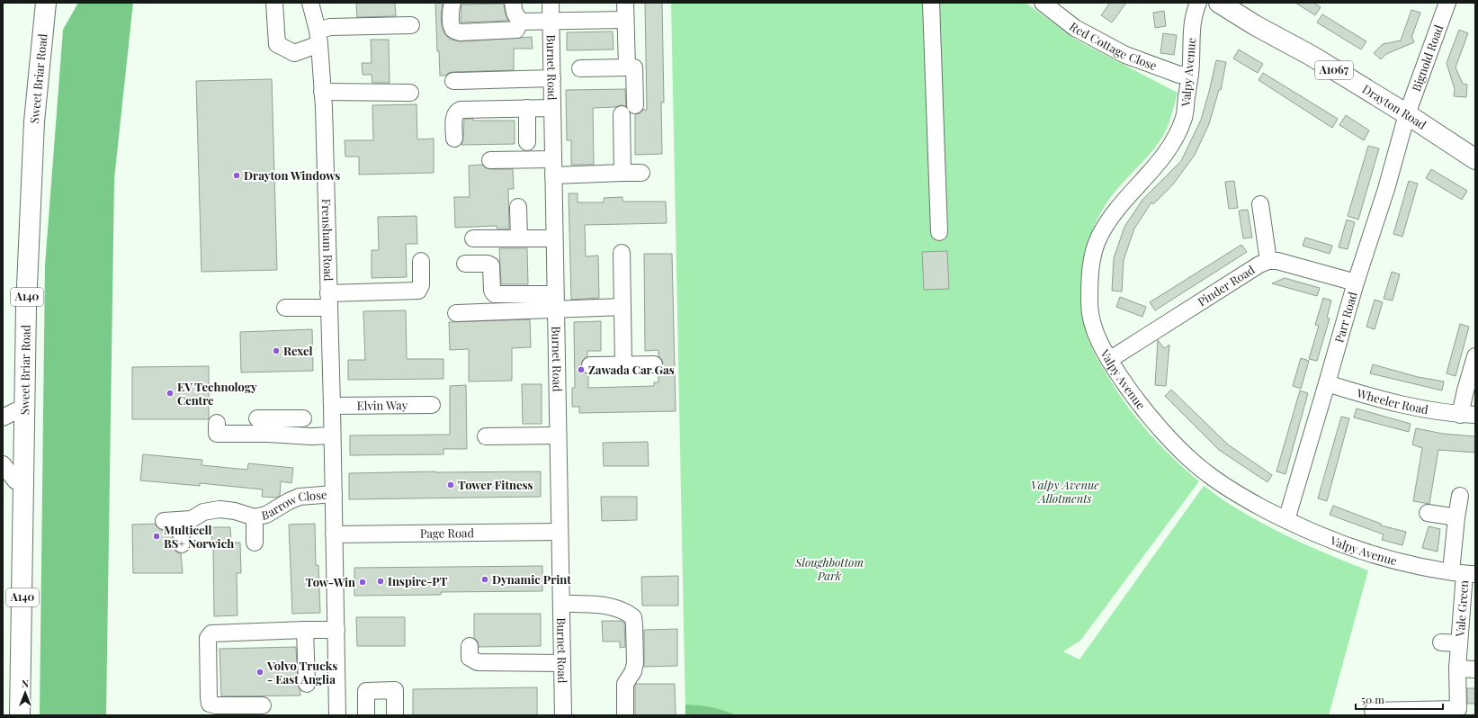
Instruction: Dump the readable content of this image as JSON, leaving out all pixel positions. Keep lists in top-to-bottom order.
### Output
{
  "streets": {
    "main road": [
      "A1067",
      "Sweet Briar Road",
      "Drayton Road",
      "A140"
    ],
    "street": [
      "Red Cottage Close",
      "Bignold Road",
      "Burnet Road",
      "Valpy Avenue",
      "Frensham Road",
      "Pinder Road",
      "Parr Road",
      "Wheeler Road",
      "Elvin Way",
      "Barrow Close",
      "Page Road",
      "Vale Green"
    ]
  },
  "crossings": [
    ["Red Cottage Close", "Valpy Avenue"],
    ["Bignold Road", "Drayton Road"],
    ["Bignold Road", "Parr Road"],
    ["Burnet Road", "Page Road"],
    ["Valpy Avenue", "Pinder Road"],
    ["Valpy Avenue", "Parr Road"],
    ["Valpy Avenue", "Vale Green"],
    ["Drayton Road", "Parr Road"],
    ["Frensham Road", "Elvin Way"],
    ["Frensham Road", "Barrow Close"],
    ["Frensham Road", "Page Road"],
    ["Pinder Road", "Parr Road"],
    ["Parr Road", "Wheeler Road"]
  ],
  "parks": ["Valpy Avenue Allotments", "Sloughbottom Park"],
  "places": [
    "Drayton Windows",
    "Rexel",
    "Zawada Car Gas",
    "EV Technology Centre",
    "Tower Fitness",
    "Multicell BS+ Norwich",
    "Dynamic Print",
    "Inspire-PT",
    "Tow-Win",
    "Volvo Trucks - East Anglia"
  ],
  "scale_bar": "50 m",
  "north": "top"
}
